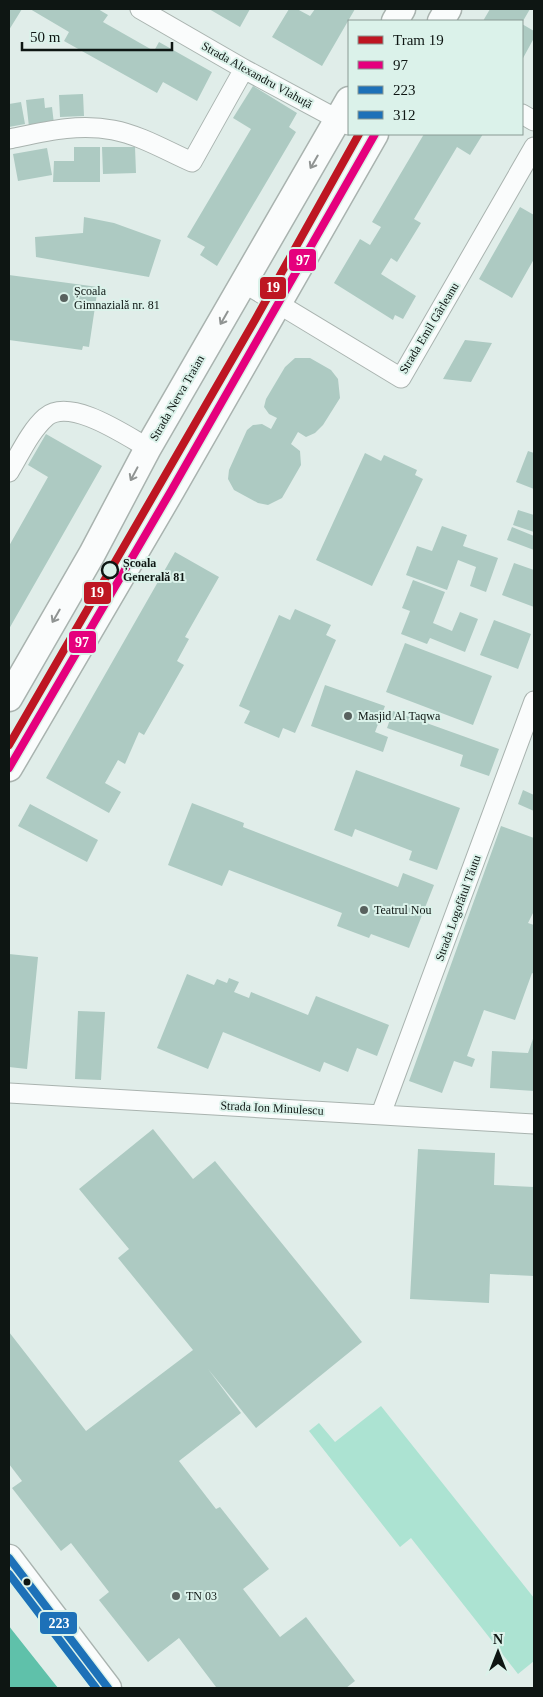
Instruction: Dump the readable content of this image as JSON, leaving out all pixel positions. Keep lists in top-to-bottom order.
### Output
{
  "streets": {
    "main road": ["Strada Nerva Traian"],
    "street": [
      "Strada Alexandru Vlahuță",
      "Strada Emil Gârleanu",
      "Strada Logofătul Tăutu",
      "Strada Ion Minulescu"
    ]
  },
  "crossings": [
    ["Strada Alexandru Vlahuță", "Strada Nerva Traian"],
    ["Strada Emil Gârleanu", "Strada Nerva Traian"],
    ["Strada Logofătul Tăutu", "Strada Ion Minulescu"]
  ],
  "places": [
    "Școala Gimnazială nr. 81",
    "Școala Generală 81",
    "Masjid Al Taqwa",
    "Teatrul Nou",
    "TN 03"
  ],
  "lines": [
    "tram line 19",
    "transit line 97",
    "transit line 223",
    "transit line 312"
  ],
  "legend": [
    "Tram 19",
    "97",
    "223",
    "312"
  ],
  "scale_bar": "50 m",
  "north": "top"
}
